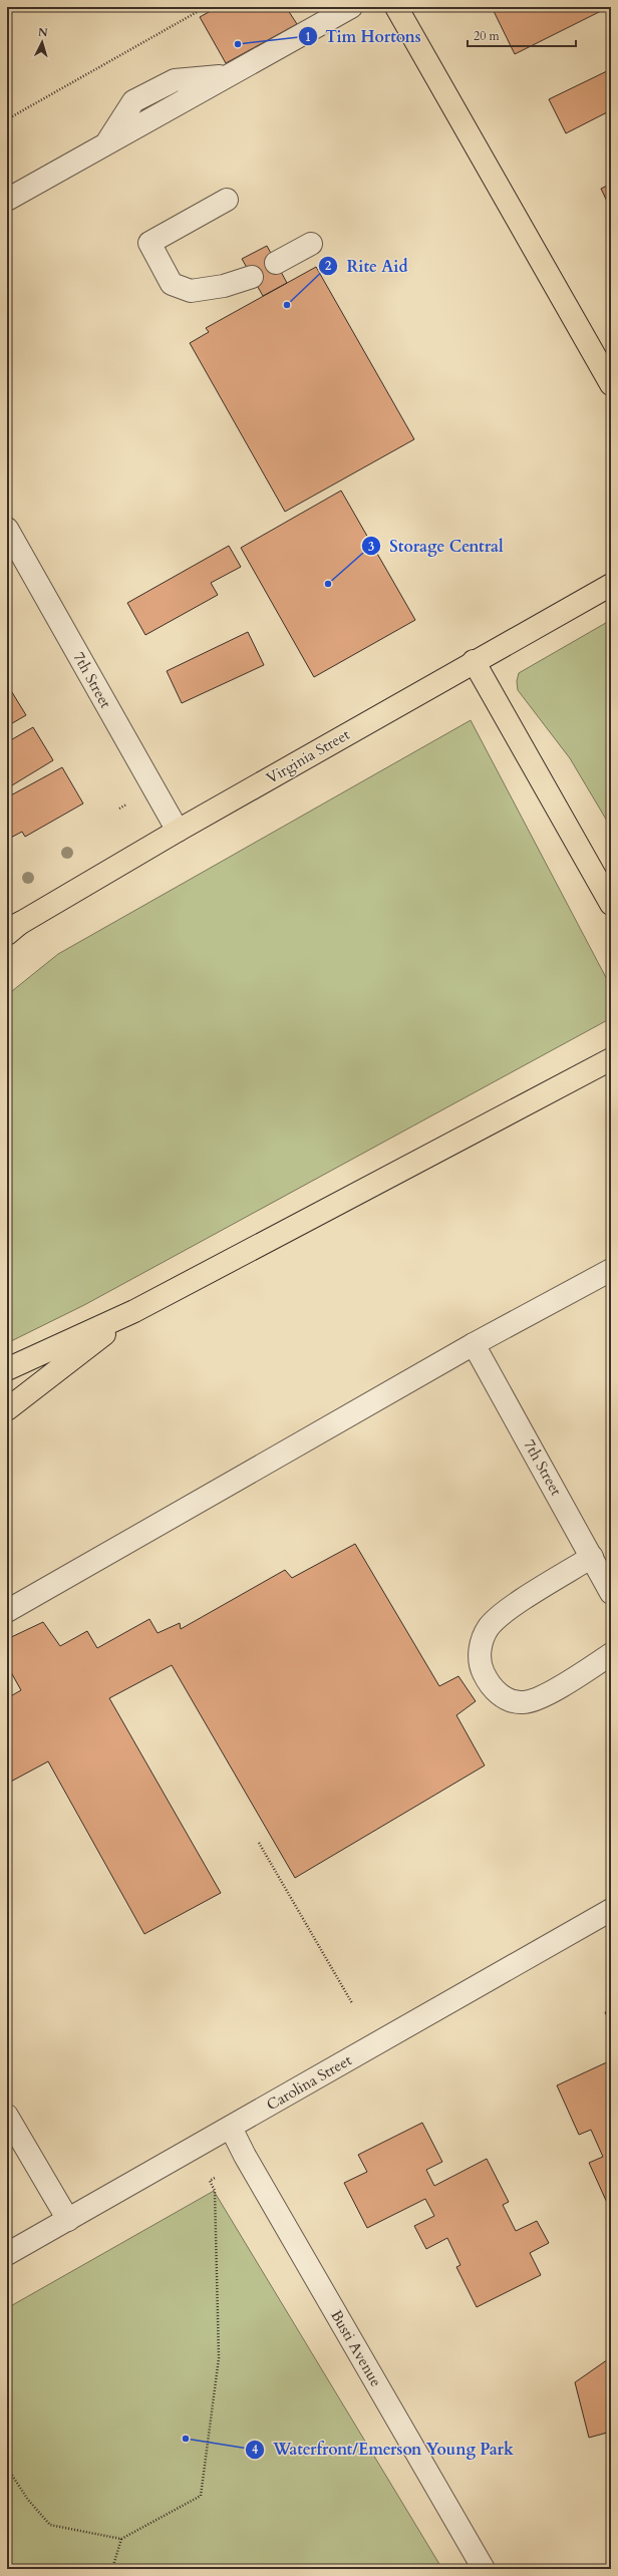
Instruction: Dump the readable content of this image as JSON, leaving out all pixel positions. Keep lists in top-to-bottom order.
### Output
{
  "streets": {
    "main road": ["Virginia Street"],
    "street": ["7th Street", "Carolina Street", "Busti Avenue"]
  },
  "crossings": [
    ["7th Street", "Virginia Street"],
    ["Carolina Street", "Busti Avenue"]
  ],
  "places": [
    "Tim Hortons",
    "Rite Aid",
    "Storage Central",
    "Waterfront/Emerson Young Park"
  ],
  "scale_bar": "20 m",
  "north": "top"
}
